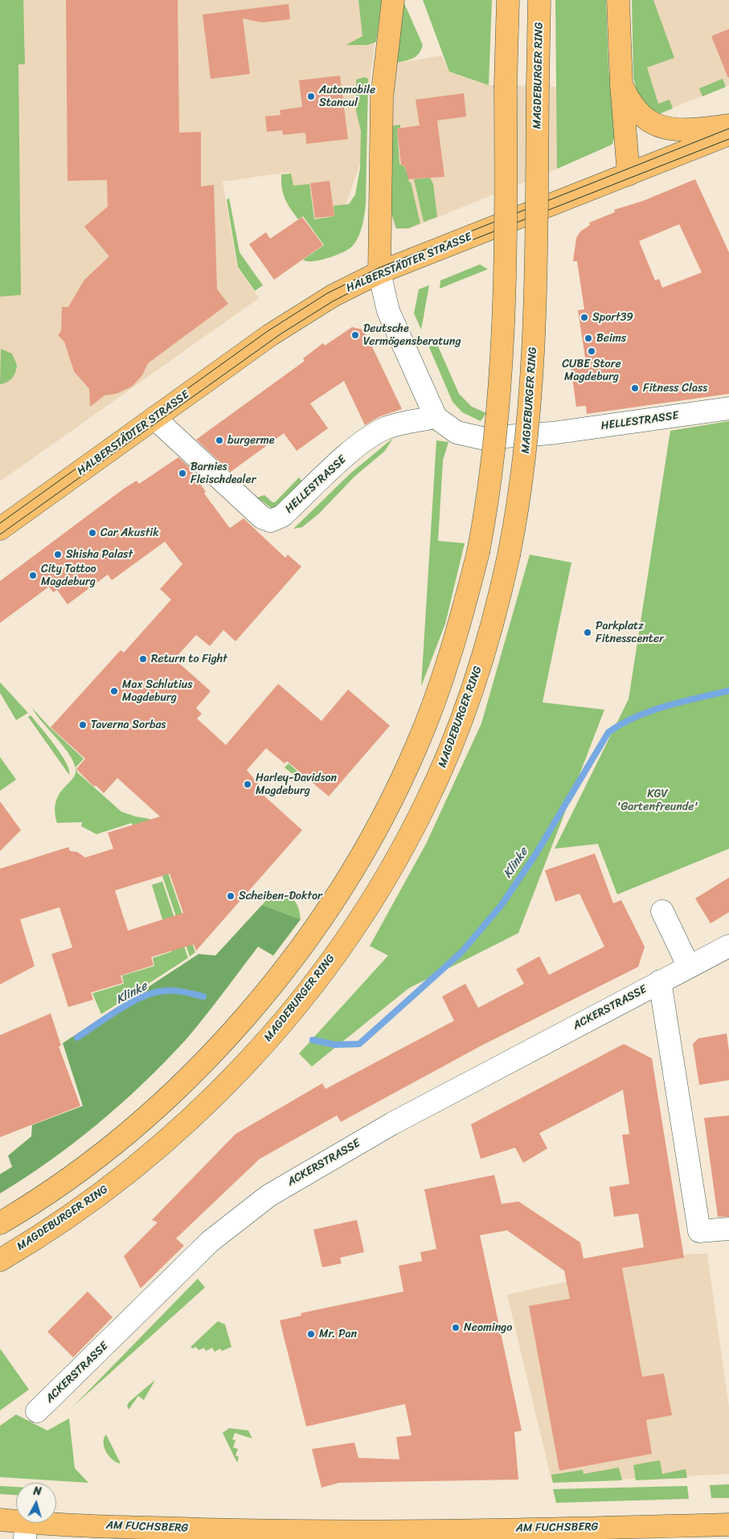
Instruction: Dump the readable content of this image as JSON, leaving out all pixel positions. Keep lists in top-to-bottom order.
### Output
{
  "streets": {
    "main road": ["MAGDEBURGER RING", "HALBERSTÄDTER STRASSE", "AM FUCHSBERG"],
    "street": ["HELLESTRASSE", "ACKERSTRASSE"]
  },
  "crossings": [
    ["HALBERSTÄDTER STRASSE", "HELLESTRASSE"]
  ],
  "water": ["Klinke"],
  "parks": ["KGV 'Gartenfreunde'"],
  "places": [
    "Automobile Stancul",
    "Sport39",
    "Deutsche Vermögensberatung",
    "Beims",
    "CUBE Store Magdeburg",
    "Fitness Class",
    "burgerme",
    "Barnies Fleischdealer",
    "Car Akustik",
    "Shisha Palast",
    "City Tattoo Magdeburg",
    "Parkplatz Fitnesscenter",
    "Return to Fight",
    "Max Schlutius Magdeburg",
    "Taverna Sorbas",
    "Harley-Davidson Magdeburg",
    "Scheiben-Doktor",
    "Neomingo",
    "Mr. Pan"
  ],
  "north": "top"
}
